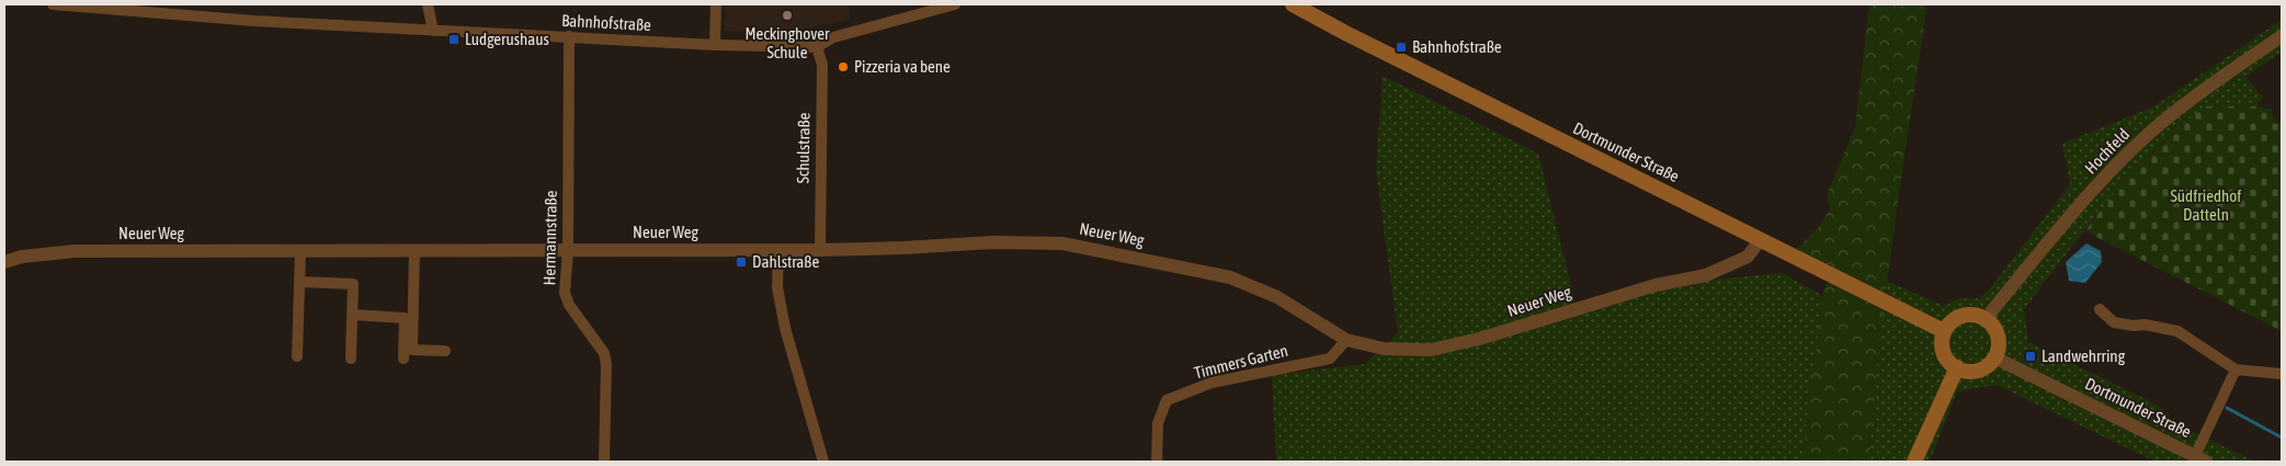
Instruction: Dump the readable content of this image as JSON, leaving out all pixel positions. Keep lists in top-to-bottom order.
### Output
{
  "streets": {
    "main road": ["Dortmunder Straße"],
    "street": [
      "Bahnhofstraße",
      "Schulstraße",
      "Hochfeld",
      "Neuer Weg",
      "Hermannstraße",
      "Timmers Garten"
    ]
  },
  "crossings": [
    ["Bahnhofstraße", "Schulstraße"],
    ["Bahnhofstraße", "Hermannstraße"],
    ["Schulstraße", "Neuer Weg"],
    ["Hochfeld", "Dortmunder Straße"],
    ["Dortmunder Straße", "Neuer Weg"],
    ["Neuer Weg", "Hermannstraße"],
    ["Neuer Weg", "Timmers Garten"]
  ],
  "parks": ["Südfriedhof Datteln"],
  "places": {
    "other": ["Meckinghover Schule", "Pizzeria va bene"],
    "transit": [
      "Ludgerushaus",
      "Bahnhofstraße",
      "Dahlstraße",
      "Landwehrring"
    ]
  }
}
